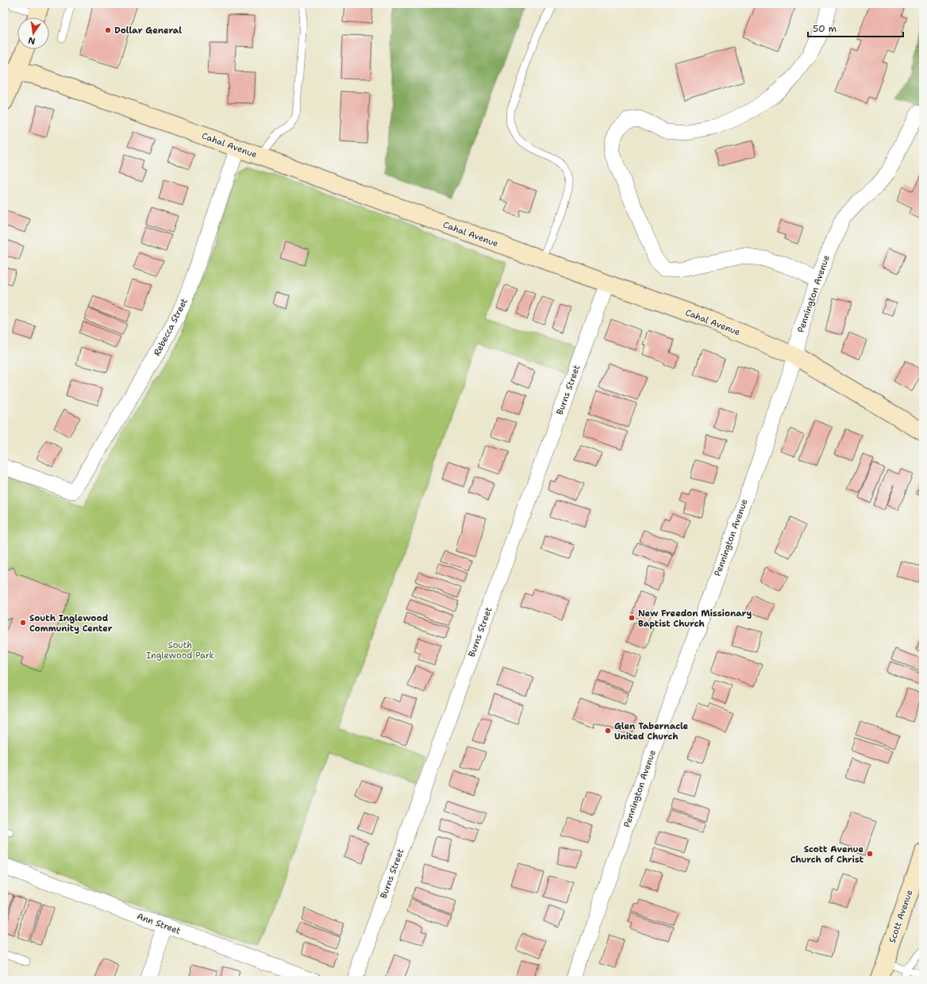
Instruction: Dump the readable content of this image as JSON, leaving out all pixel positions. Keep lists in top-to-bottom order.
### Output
{
  "streets": {
    "street": [
      "Cahal Avenue",
      "Pennington Avenue",
      "Rebecca Street",
      "Burns Street",
      "Scott Avenue",
      "Ann Street"
    ]
  },
  "crossings": [
    ["Cahal Avenue", "Pennington Avenue"],
    ["Cahal Avenue", "Rebecca Street"],
    ["Cahal Avenue", "Burns Street"]
  ],
  "parks": ["South Inglewood Park"],
  "places": [
    "Dollar General",
    "New Freedon Missionary Baptist Church",
    "South Inglewood Community Center",
    "Glen Tabernacle United Church",
    "Scott Avenue Church of Christ"
  ],
  "scale_bar": "50 m",
  "north": "bottom"
}
